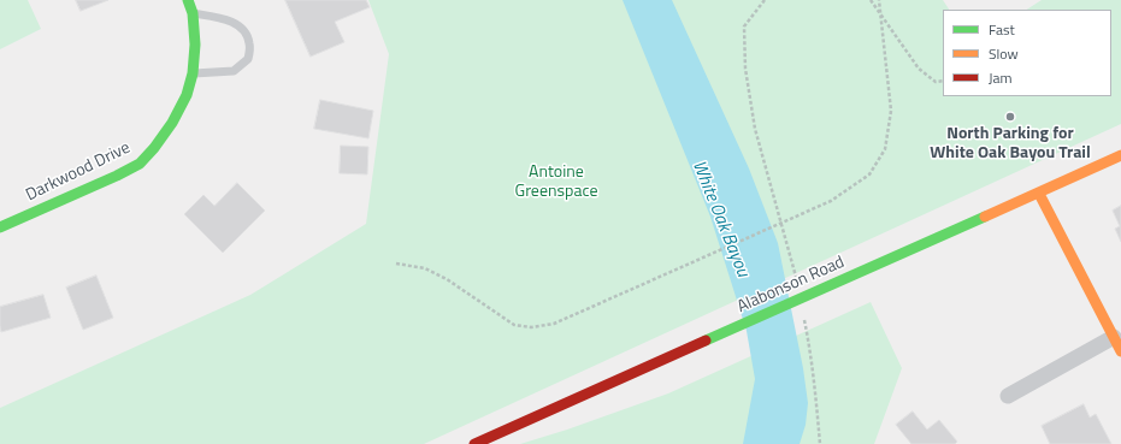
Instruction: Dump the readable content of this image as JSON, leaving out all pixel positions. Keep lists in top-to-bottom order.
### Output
{
  "streets": {
    "street": ["Darkwood Drive", "Alabonson Road"]
  },
  "water": ["White Oak Bayou"],
  "parks": ["Antoine Greenspace"],
  "places": ["North Parking for White Oak Bayou Trail"],
  "legend": ["Fast", "Slow", "Jam"]
}
